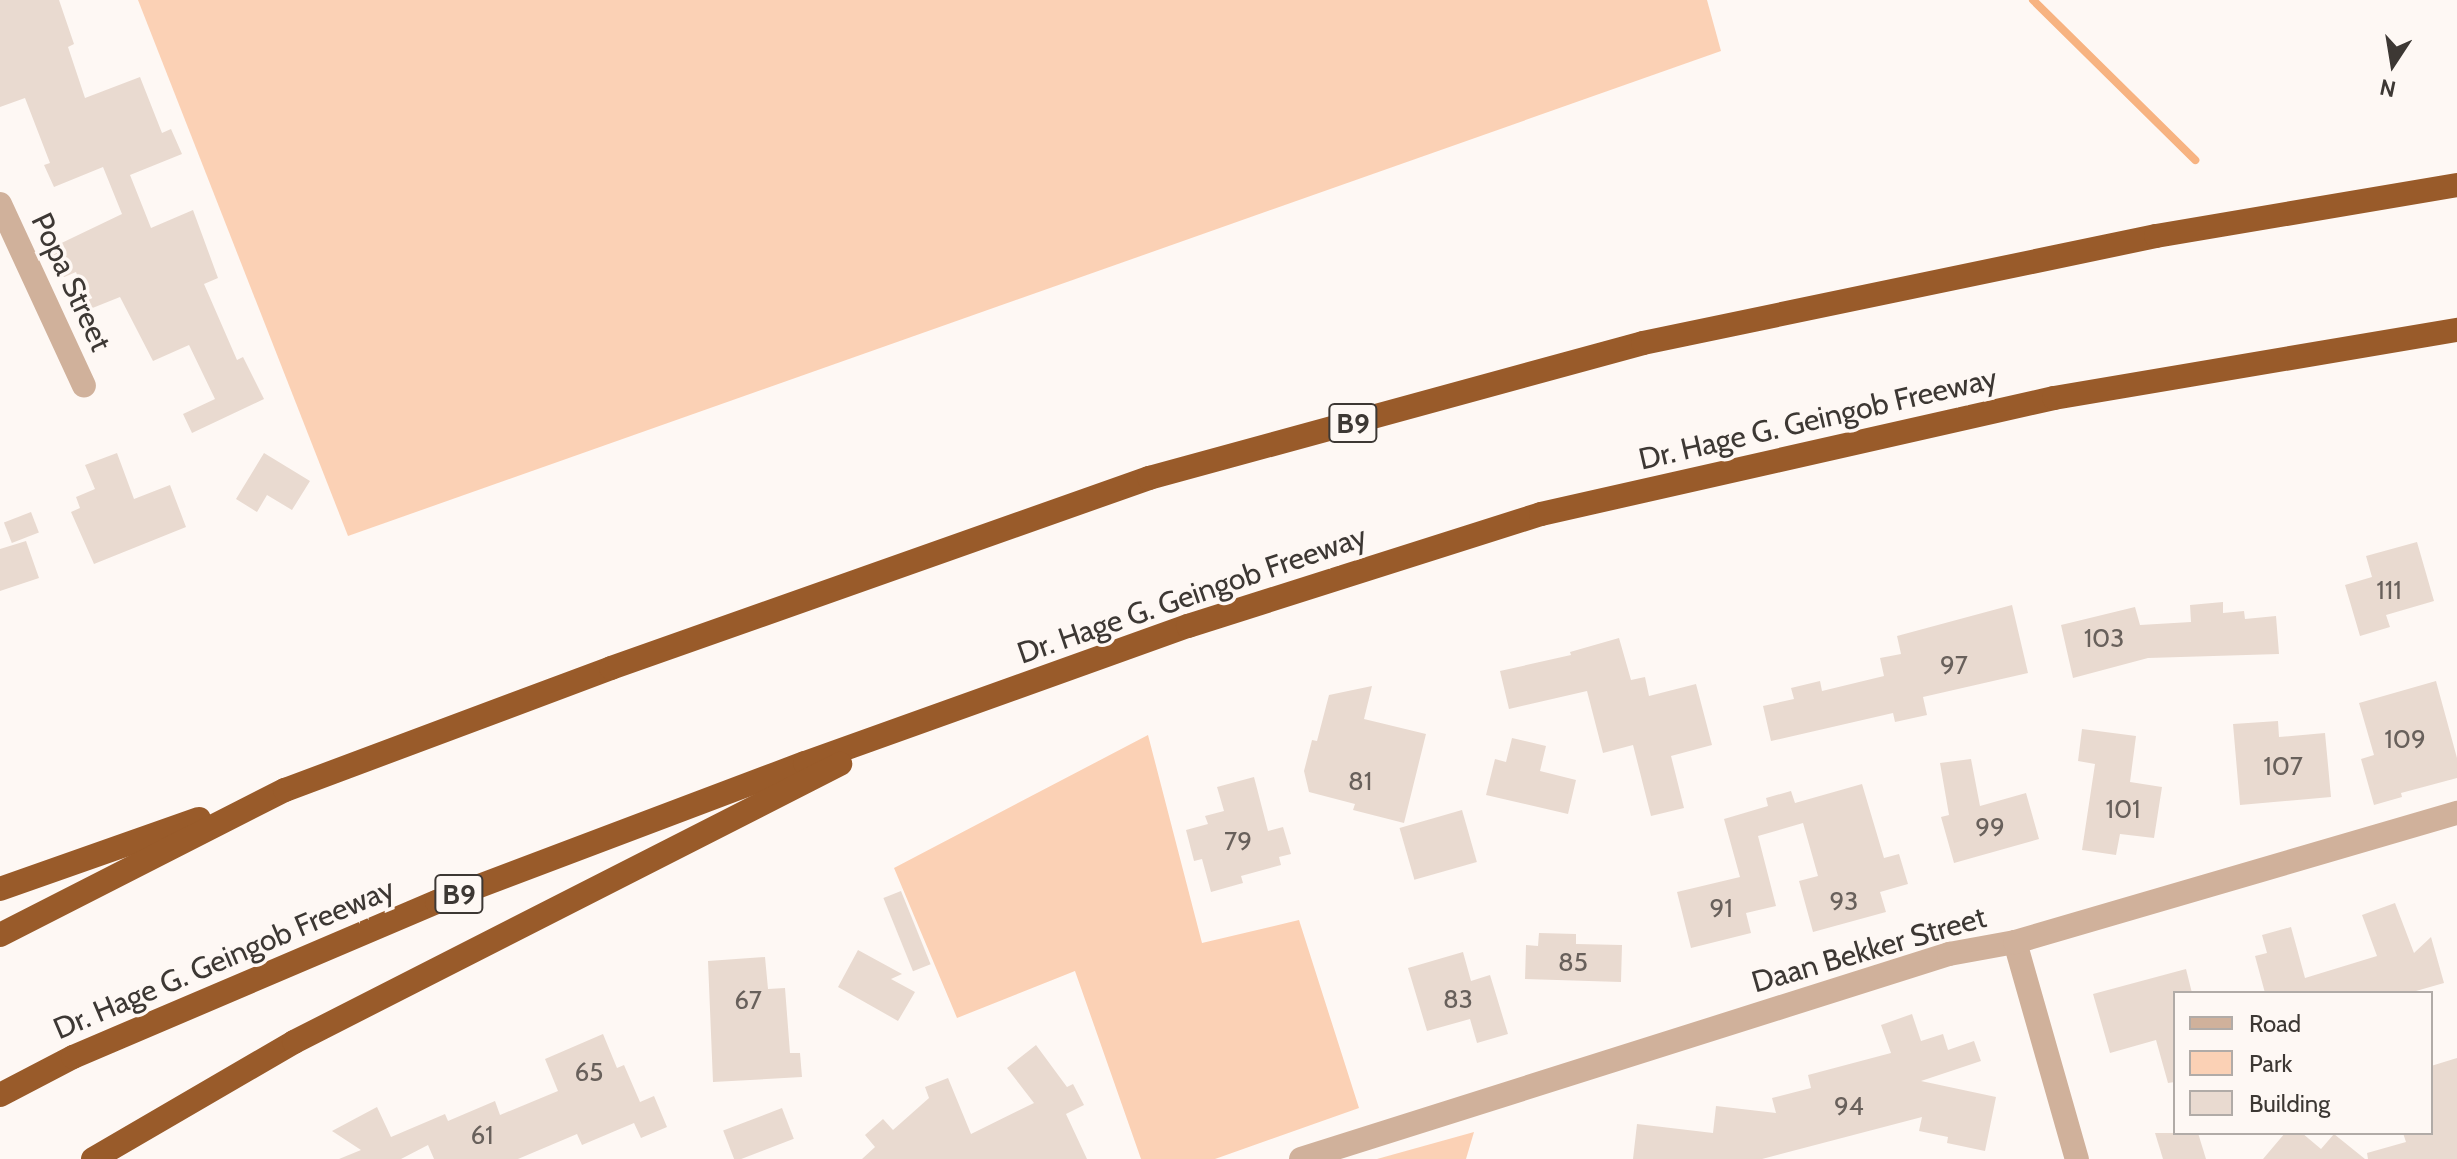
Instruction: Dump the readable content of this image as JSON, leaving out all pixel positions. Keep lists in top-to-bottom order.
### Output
{
  "streets": {
    "highway": ["Dr. Hage G. Geingob Freeway", "B9"],
    "street": ["Popa Street", "Daan Bekker Street"]
  },
  "house_numbers": [
    "111",
    "103",
    "97",
    "109",
    "107",
    "81",
    "101",
    "99",
    "79",
    "93",
    "91",
    "85",
    "83",
    "67",
    "65",
    "94",
    "61"
  ],
  "legend": ["Road", "Park", "Building"],
  "north": "bottom"
}
